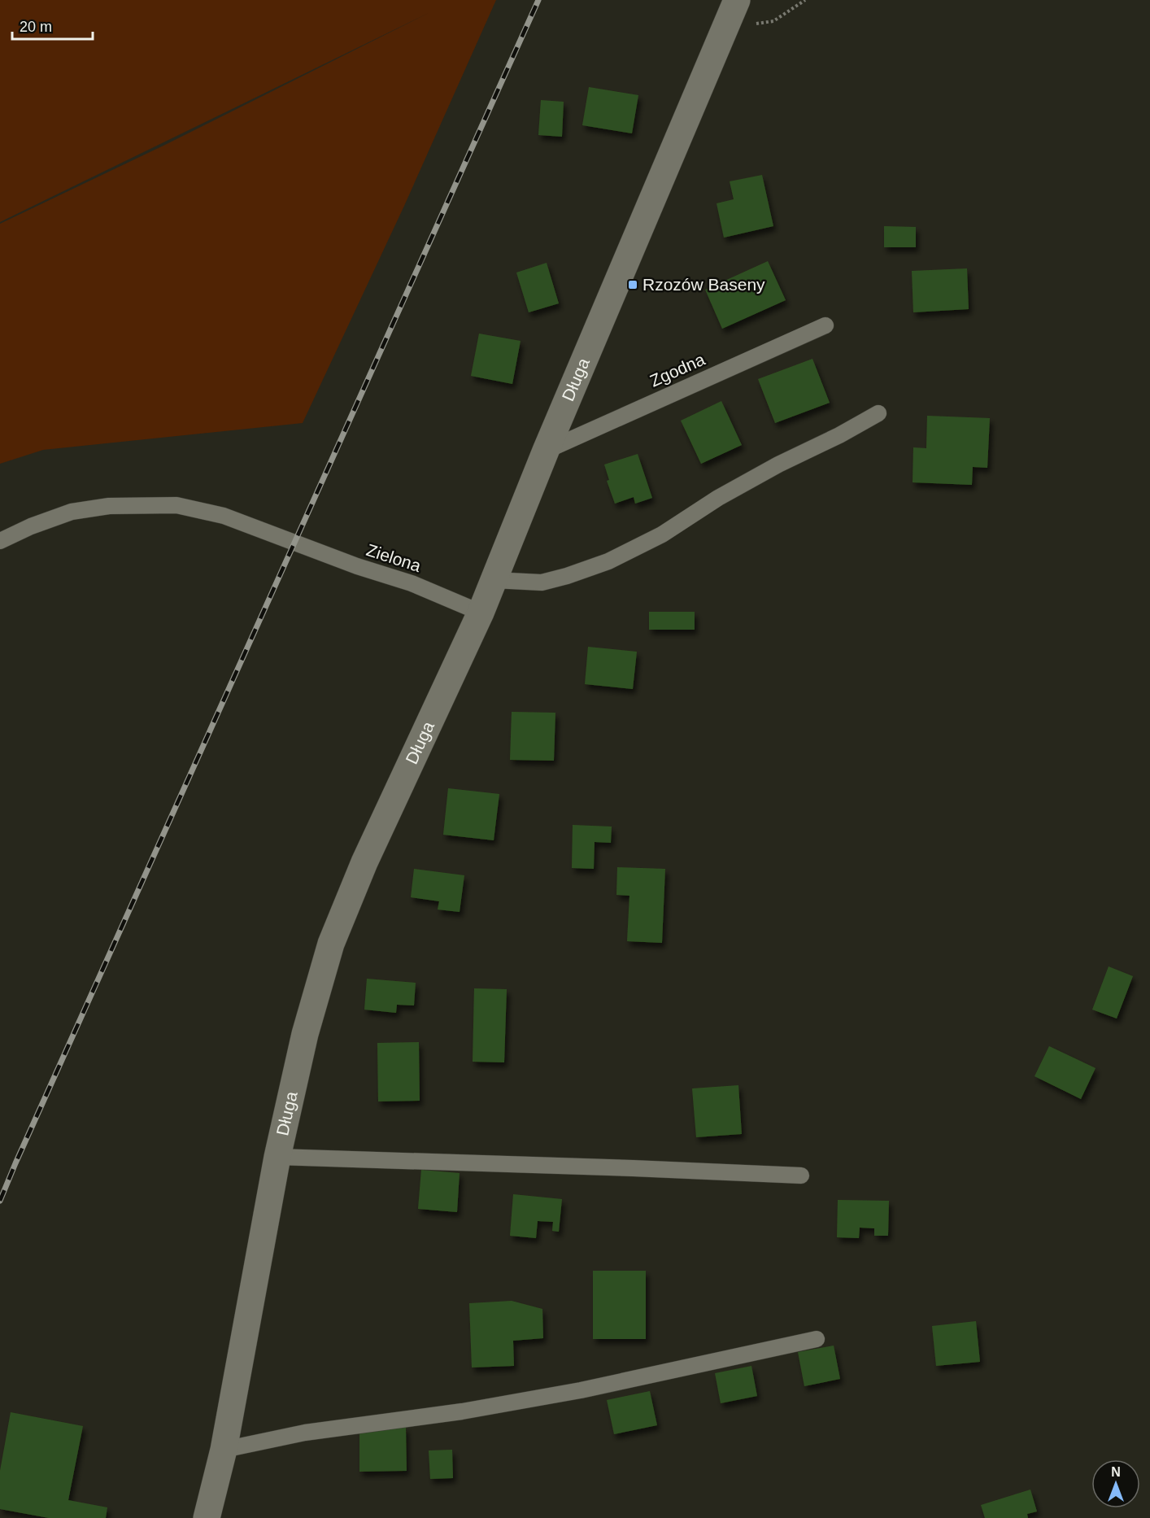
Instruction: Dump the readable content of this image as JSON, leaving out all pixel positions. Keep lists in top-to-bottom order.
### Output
{
  "streets": {
    "street": ["Długa"],
    "lane": ["Zgodna", "Zielona"]
  },
  "crossings": [
    ["Zgodna", "Długa"],
    ["Długa", "Zielona"]
  ],
  "places": {
    "transit": ["Rzozów Baseny"]
  },
  "scale_bar": "20 m",
  "north": "top"
}
